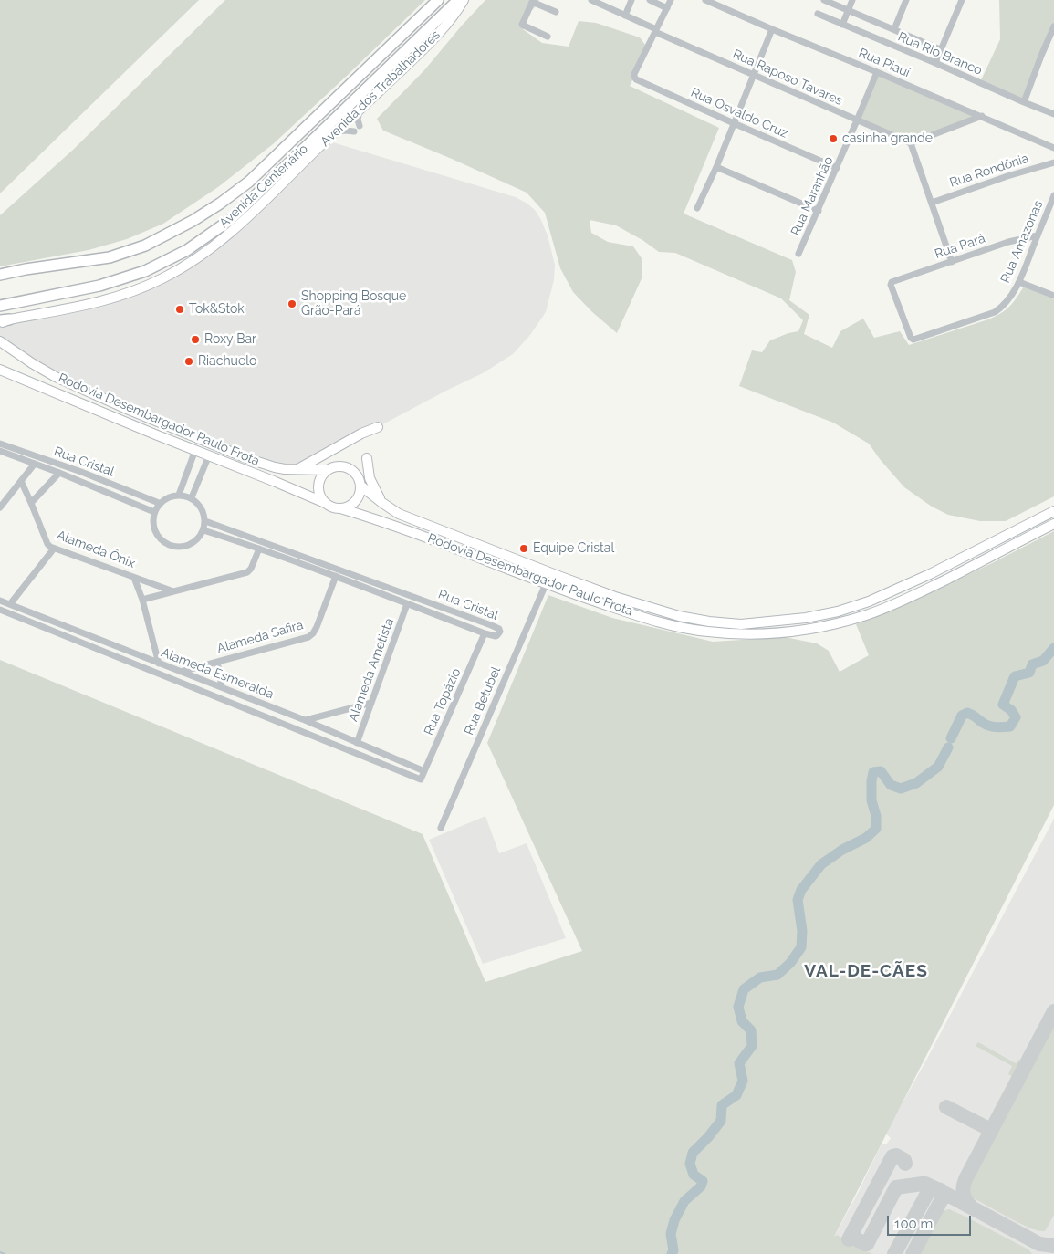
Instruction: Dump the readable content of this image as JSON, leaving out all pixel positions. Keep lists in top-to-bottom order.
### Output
{
  "streets": {
    "main road": ["Avenida Centenário"],
    "street": [
      "Rua Rio Branco",
      "Rua Piauí",
      "Rua Raposo Tavares",
      "Avenida dos Trabalhadores",
      "Rua Osvaldo Cruz",
      "Rua Rondônia",
      "Rua Maranhão",
      "Rua Amazonas",
      "Rua Pará",
      "Rodovia Desembargador Paulo Frota",
      "Rua Cristal",
      "Alameda Ônix",
      "Alameda Safira",
      "Alameda Ametista",
      "Alameda Esmeralda",
      "Rua Betubel",
      "Rua Topázio"
    ]
  },
  "crossings": [
    ["Rua Piauí", "Rua Maranhão"],
    ["Rua Raposo Tavares", "Rua Osvaldo Cruz"],
    ["Rua Raposo Tavares", "Rua Maranhão"],
    ["Rua Osvaldo Cruz", "Rua Maranhão"],
    ["Rua Amazonas", "Rua Pará"],
    ["Rodovia Desembargador Paulo Frota", "Rua Betubel"],
    ["Rua Cristal", "Alameda Safira"],
    ["Rua Cristal", "Alameda Ametista"],
    ["Rua Cristal", "Rua Topázio"],
    ["Alameda Safira", "Alameda Esmeralda"],
    ["Alameda Ametista", "Alameda Esmeralda"],
    ["Alameda Esmeralda", "Rua Topázio"]
  ],
  "districts": ["VAL-DE-CÃES"],
  "places": [
    "casinha grande",
    "Shopping Bosque Grão-Pará",
    "Tok&Stok",
    "Roxy Bar",
    "Riachuelo",
    "Equipe Cristal"
  ],
  "scale_bar": "100 m"
}
